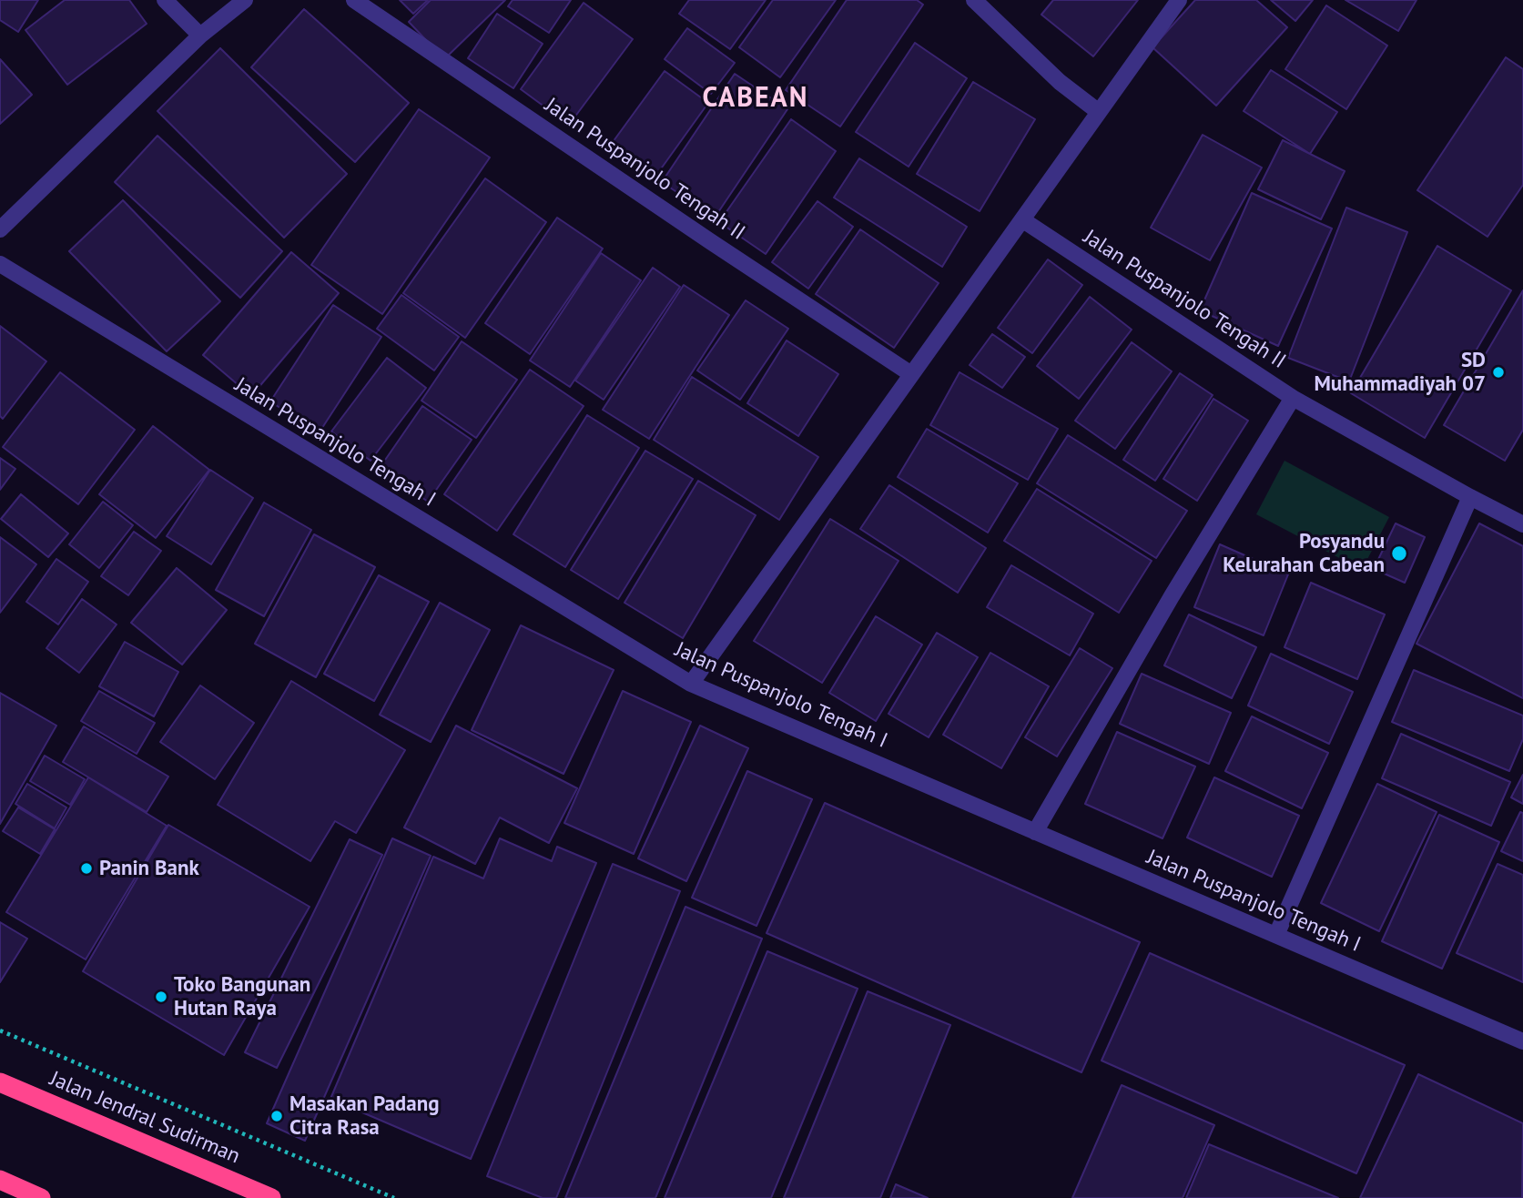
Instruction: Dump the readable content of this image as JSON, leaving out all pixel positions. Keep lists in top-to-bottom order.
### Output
{
  "streets": {
    "highway": ["Jalan Jendral Sudirman"],
    "street": ["Jalan Puspanjolo Tengah II", "Jalan Puspanjolo Tengah I"]
  },
  "districts": ["CABEAN"],
  "places": [
    "SD Muhammadiyah 07",
    "Posyandu Kelurahan Cabean",
    "Panin Bank",
    "Toko Bangunan Hutan Raya",
    "Masakan Padang Citra Rasa"
  ]
}
